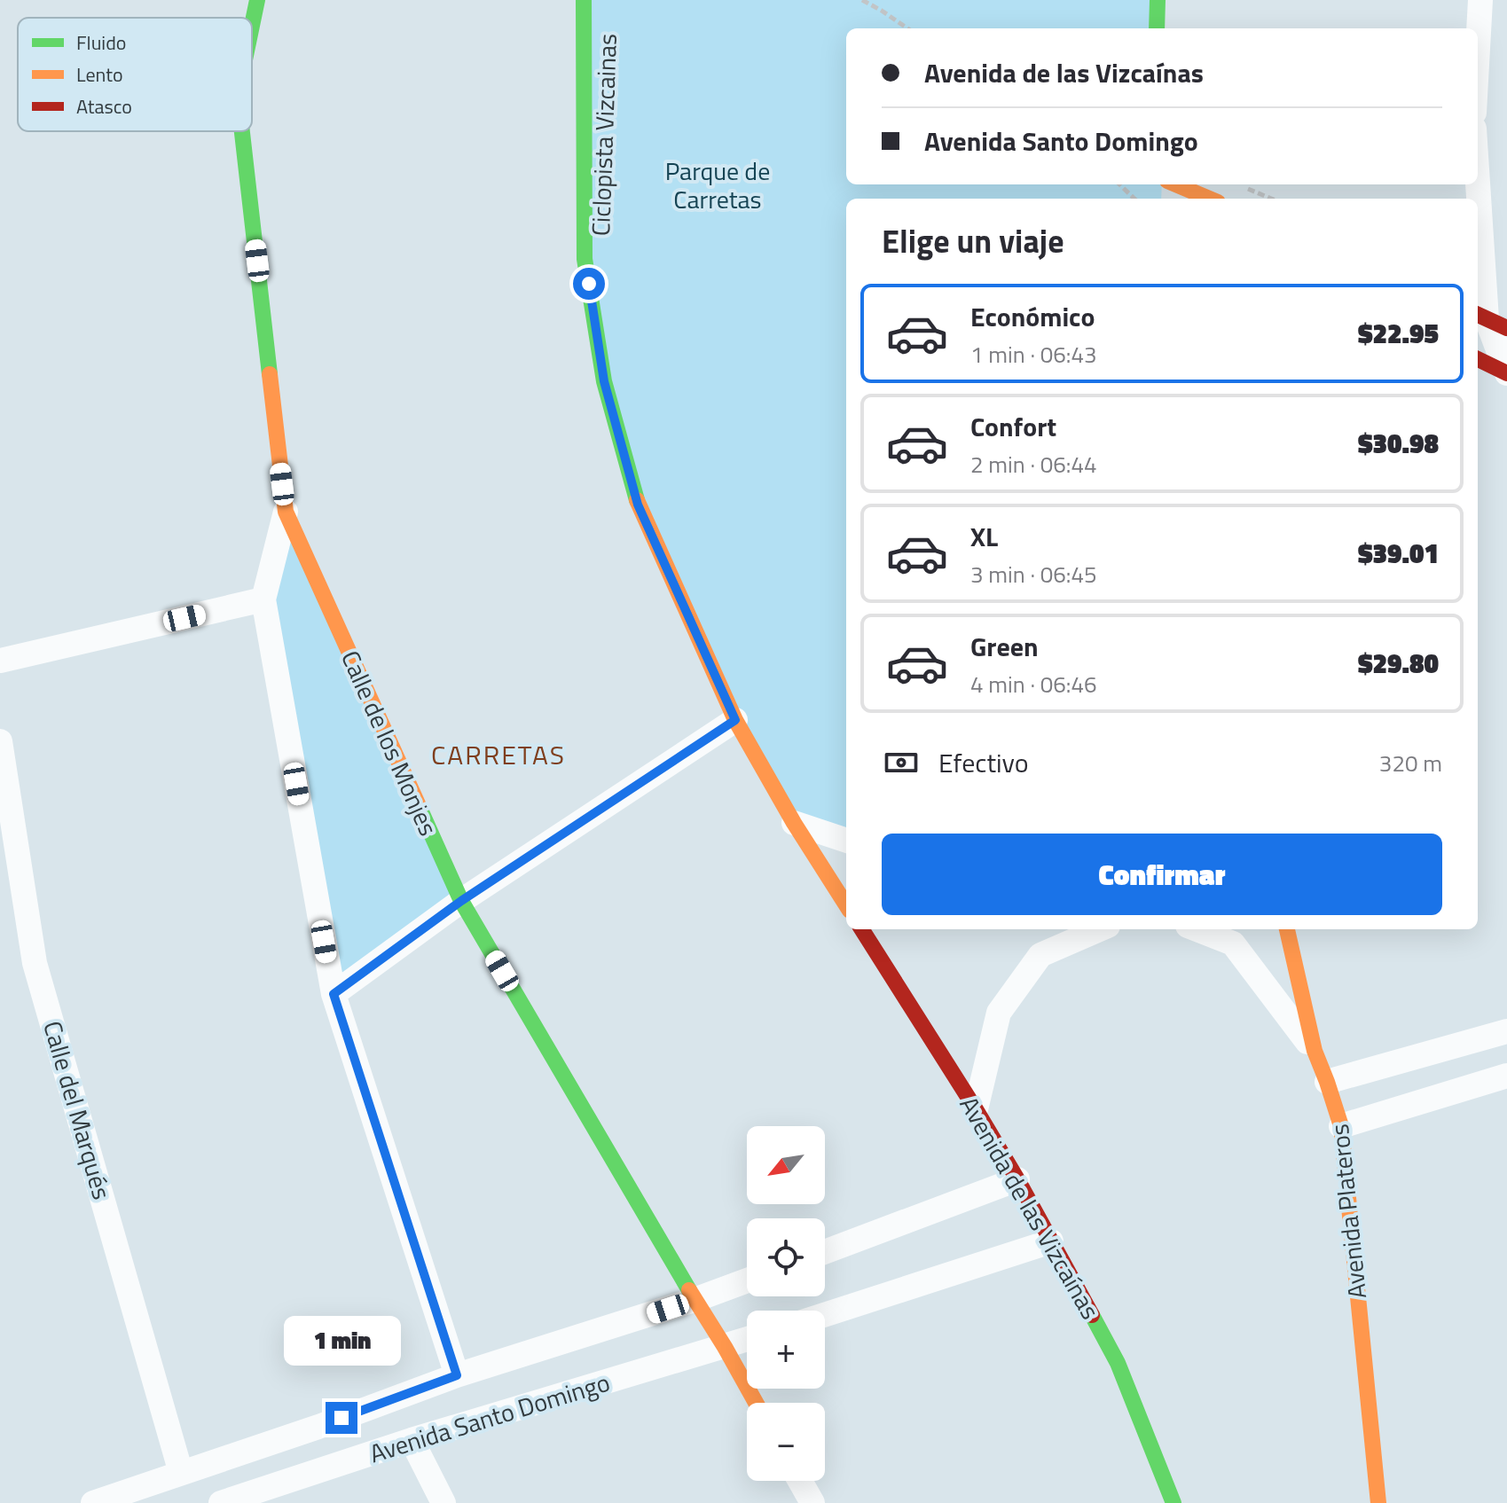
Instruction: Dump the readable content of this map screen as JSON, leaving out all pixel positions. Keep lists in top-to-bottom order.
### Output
{
  "streets": {
    "street": [
      "Calle de los Monjes",
      "Calle del Marqués",
      "Avenida de las Vizcaínas",
      "Avenida Plateros",
      "Avenida Santo Domingo"
    ]
  },
  "crossings": [
    ["Calle de los Monjes", "Avenida Santo Domingo"],
    ["Calle del Marqués", "Avenida Santo Domingo"]
  ],
  "districts": ["CARRETAS"],
  "parks": ["Parque de Carretas"],
  "legend": ["Fluido", "Lento", "Atasco"],
  "north": "bottom left",
  "page": {
    "banner": ["Avenida de las Vizcaínas", "Avenida Santo Domingo"],
    "heading": "Elige un viaje",
    "list": [
      {
        "name": "Económico",
        "note": "1 min · 06:43",
        "value": "$22.95"
      },
      {
        "name": "Confort",
        "note": "2 min · 06:44",
        "value": "$30.98"
      },
      {
        "name": "XL",
        "note": "3 min · 06:45",
        "value": "$39.01"
      },
      {
        "name": "Green",
        "note": "4 min · 06:46",
        "value": "$29.80"
      }
    ],
    "pay": ["Efectivo", "320 m"],
    "buttons": "Confirmar",
    "map_buttons": ["+", "−"],
    "bubble": "1 min"
  }
}
